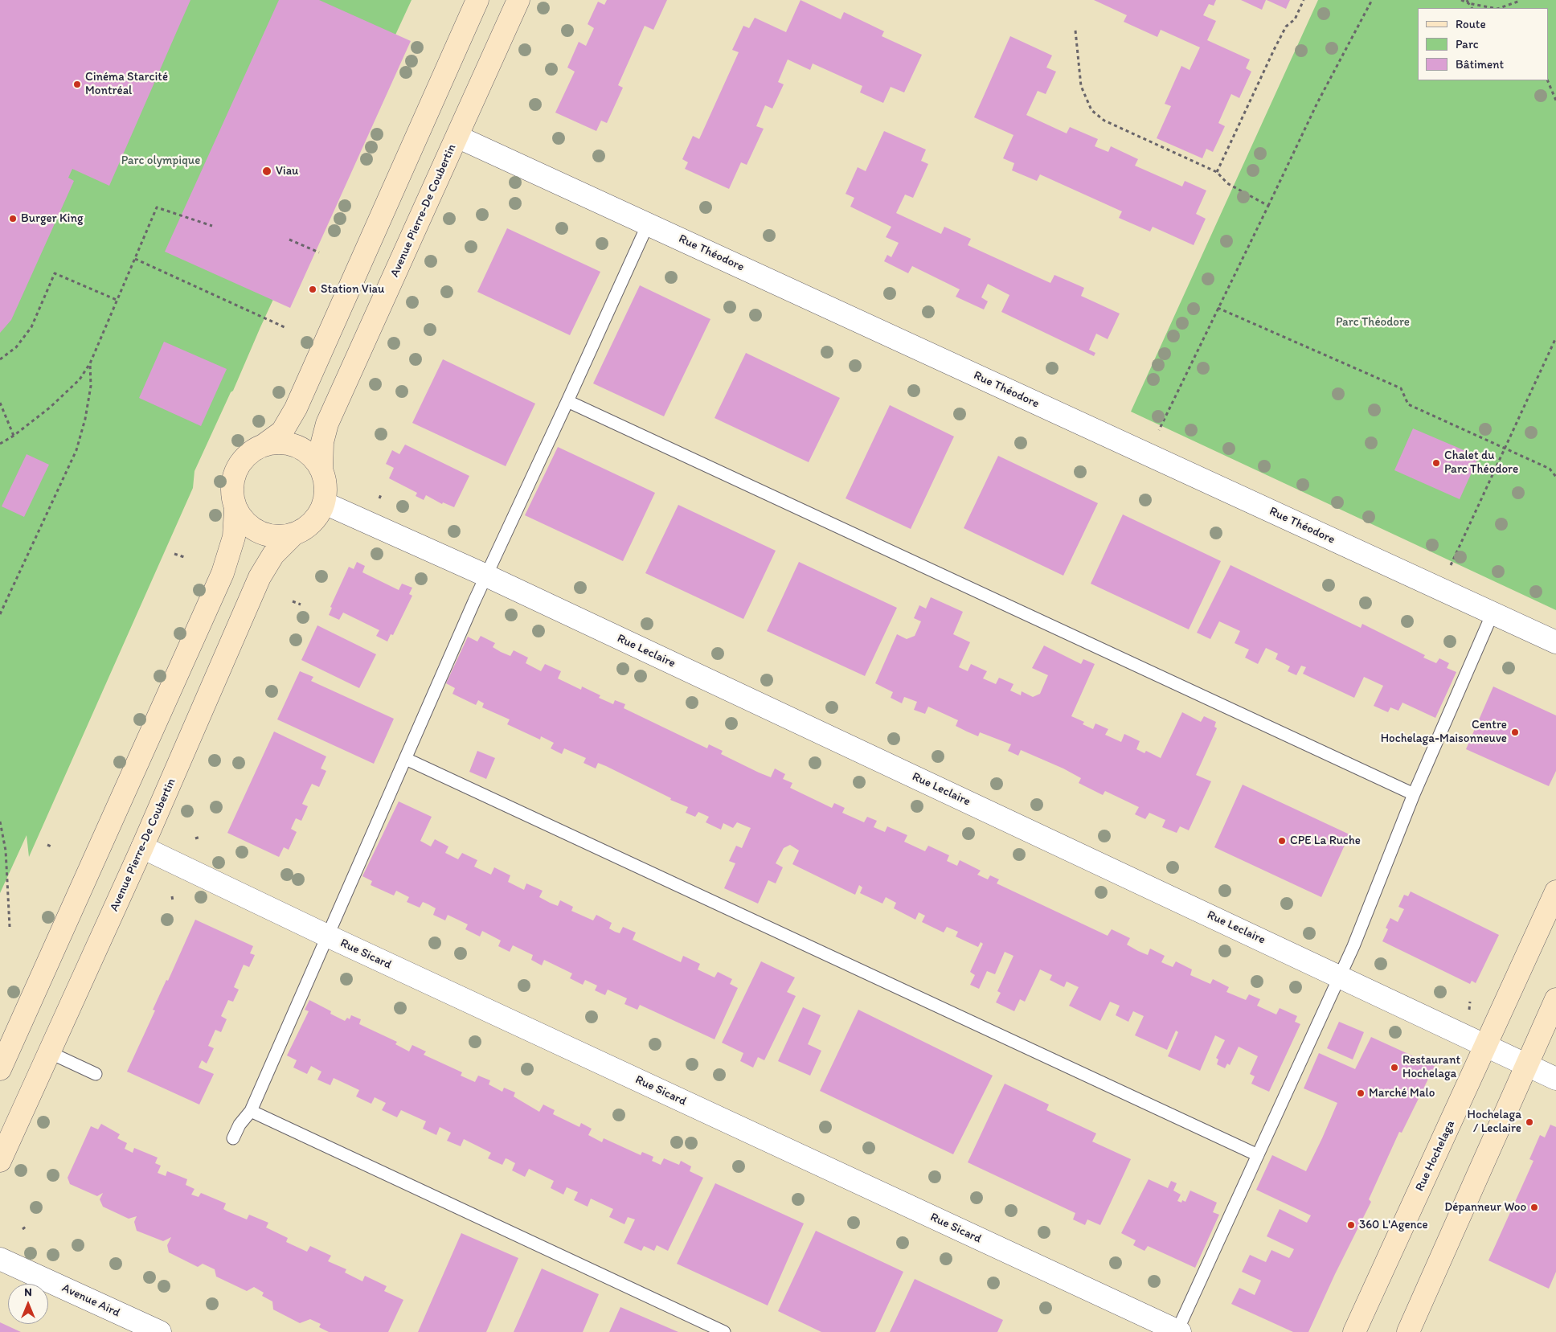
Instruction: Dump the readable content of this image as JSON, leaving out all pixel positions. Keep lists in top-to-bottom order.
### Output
{
  "streets": {
    "street": [
      "Avenue Pierre-De Coubertin",
      "Rue Théodore",
      "Rue Leclaire",
      "Rue Sicard",
      "Rue Hochelaga",
      "Avenue Aird"
    ]
  },
  "crossings": [
    ["Avenue Pierre-De Coubertin", "Rue Théodore"],
    ["Avenue Pierre-De Coubertin", "Rue Leclaire"],
    ["Avenue Pierre-De Coubertin", "Rue Sicard"],
    ["Rue Leclaire", "Rue Hochelaga"]
  ],
  "parks": ["Parc olympique", "Parc Théodore"],
  "places": [
    "Cinéma Starcité Montréal",
    "Viau",
    "Burger King",
    "Station Viau",
    "Chalet du Parc Théodore",
    "Centre Hochelaga-Maisonneuve",
    "CPE La Ruche",
    "Restaurant Hochelaga",
    "Marché Malo",
    "Hochelaga / Leclaire",
    "Dépanneur Woo",
    "360 L'Agence"
  ],
  "legend": ["Route", "Parc", "Bâtiment"],
  "north": "top"
}
